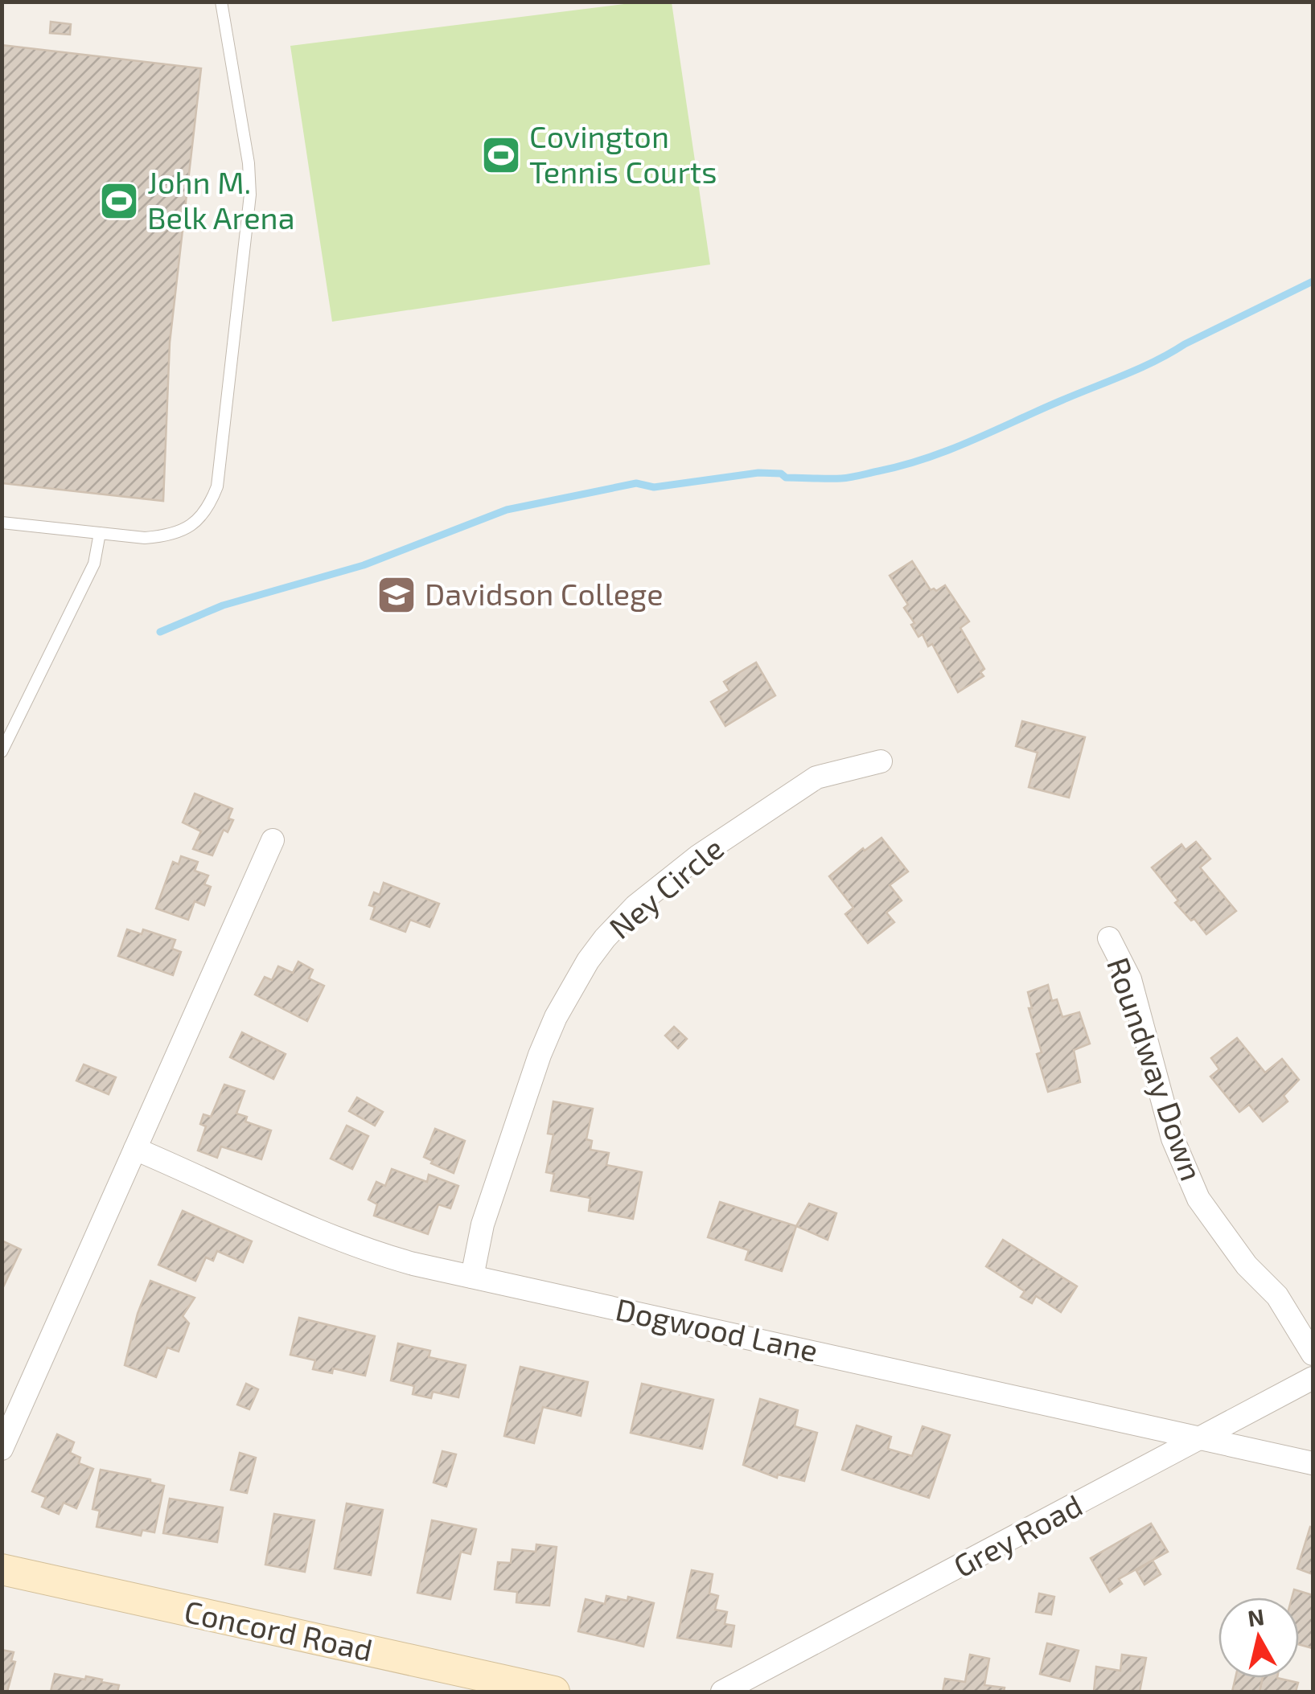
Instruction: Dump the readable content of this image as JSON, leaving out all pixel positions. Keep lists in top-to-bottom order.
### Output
{
  "streets": {
    "main road": ["Concord Road"],
    "street": [
      "Ney Circle",
      "Roundway Down",
      "Dogwood Lane",
      "Grey Road"
    ]
  },
  "crossings": [
    ["Ney Circle", "Dogwood Lane"],
    ["Dogwood Lane", "Grey Road"]
  ],
  "places": {
    "sports": ["Covington Tennis Courts", "John M. Belk Arena"],
    "school or university": ["Davidson College"]
  },
  "north": "top"
}
